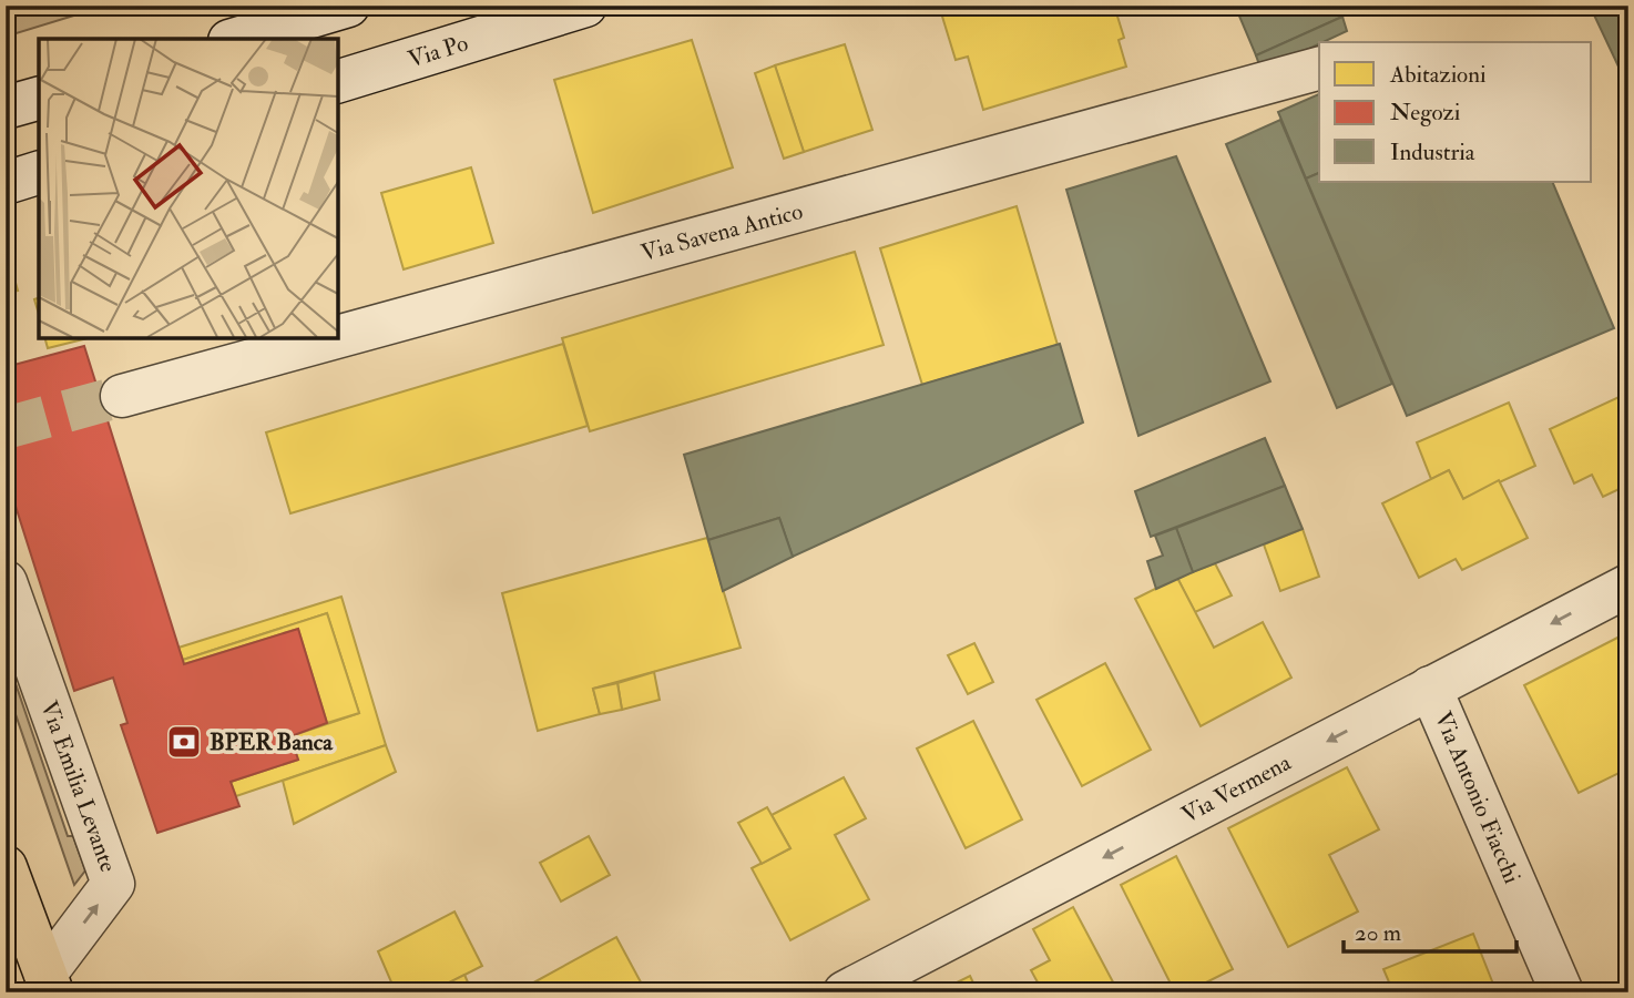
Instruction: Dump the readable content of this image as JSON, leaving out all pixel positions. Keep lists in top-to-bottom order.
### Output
{
  "streets": {
    "main road": ["Via Emilia Levante"],
    "street": [
      "Via Po",
      "Via Savena Antico",
      "Via Vermena",
      "Via Antonio Fiacchi"
    ]
  },
  "crossings": [
    ["Via Vermena", "Via Antonio Fiacchi"]
  ],
  "one_way": ["Via Emilia Levante", "Via Vermena"],
  "places": {
    "bank": ["BPER Banca"]
  },
  "legend": ["Abitazioni", "Negozi", "Industria"],
  "scale_bar": "20 m"
}
